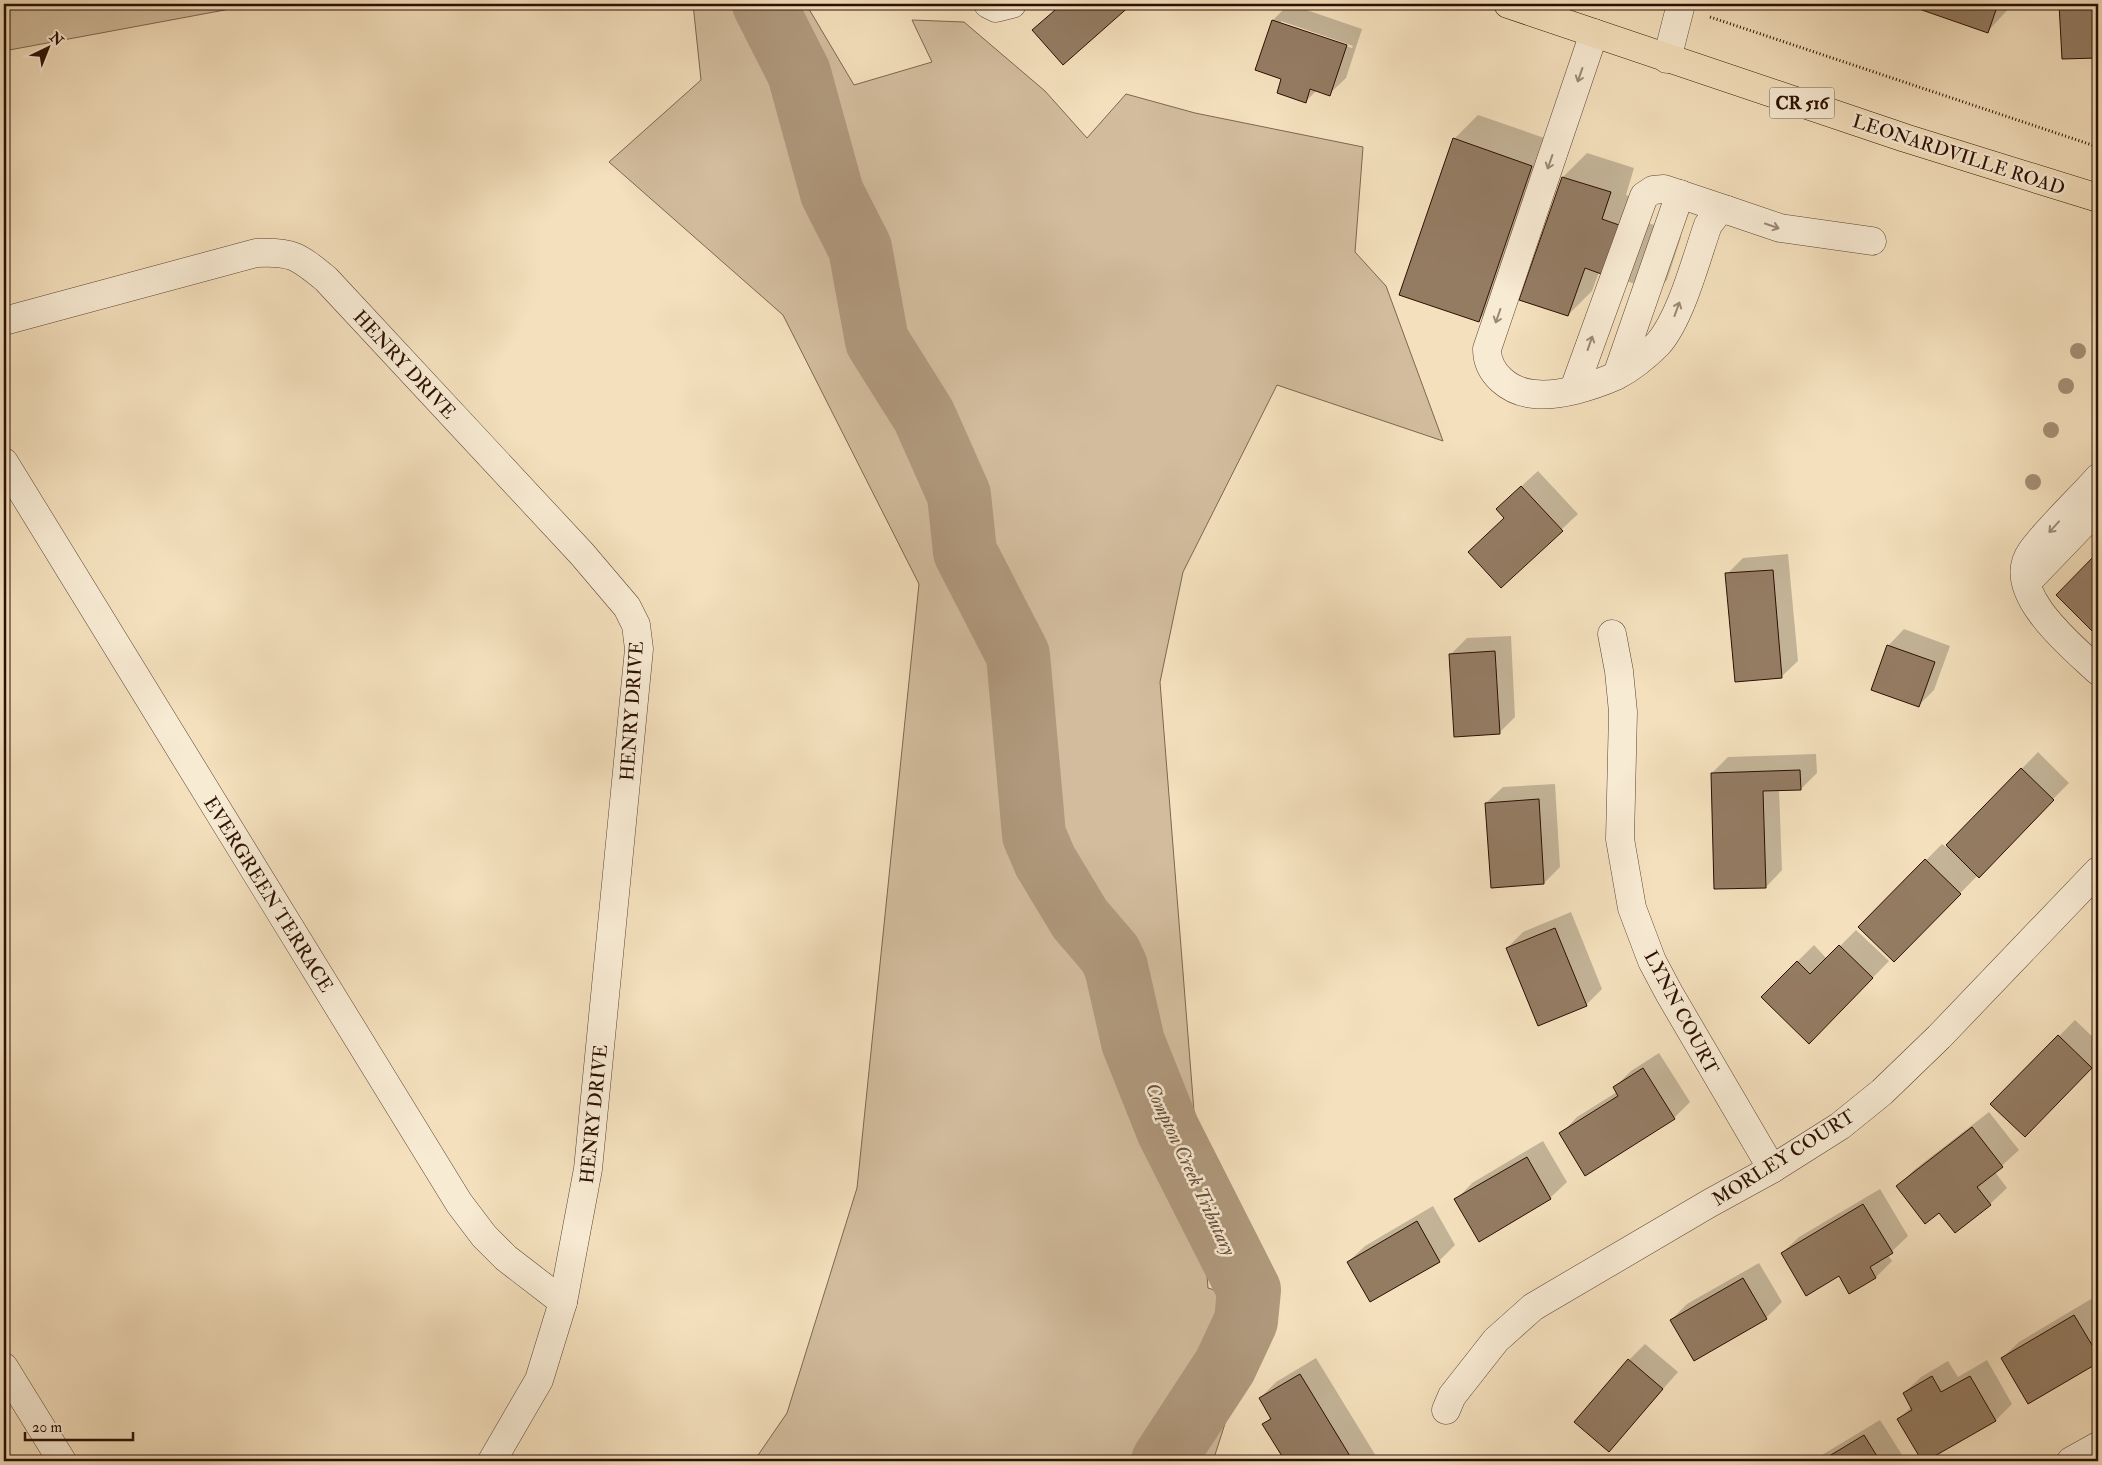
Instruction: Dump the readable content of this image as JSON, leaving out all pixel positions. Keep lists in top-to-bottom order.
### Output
{
  "streets": {
    "main road": ["CR 516", "LEONARDVILLE ROAD"],
    "street": [
      "HENRY DRIVE",
      "EVERGREEN TERRACE",
      "LYNN COURT",
      "MORLEY COURT"
    ]
  },
  "crossings": [
    ["HENRY DRIVE", "EVERGREEN TERRACE"],
    ["LYNN COURT", "MORLEY COURT"]
  ],
  "water": ["Compton Creek Tributary"],
  "scale_bar": "20 m",
  "north": "top right"
}
